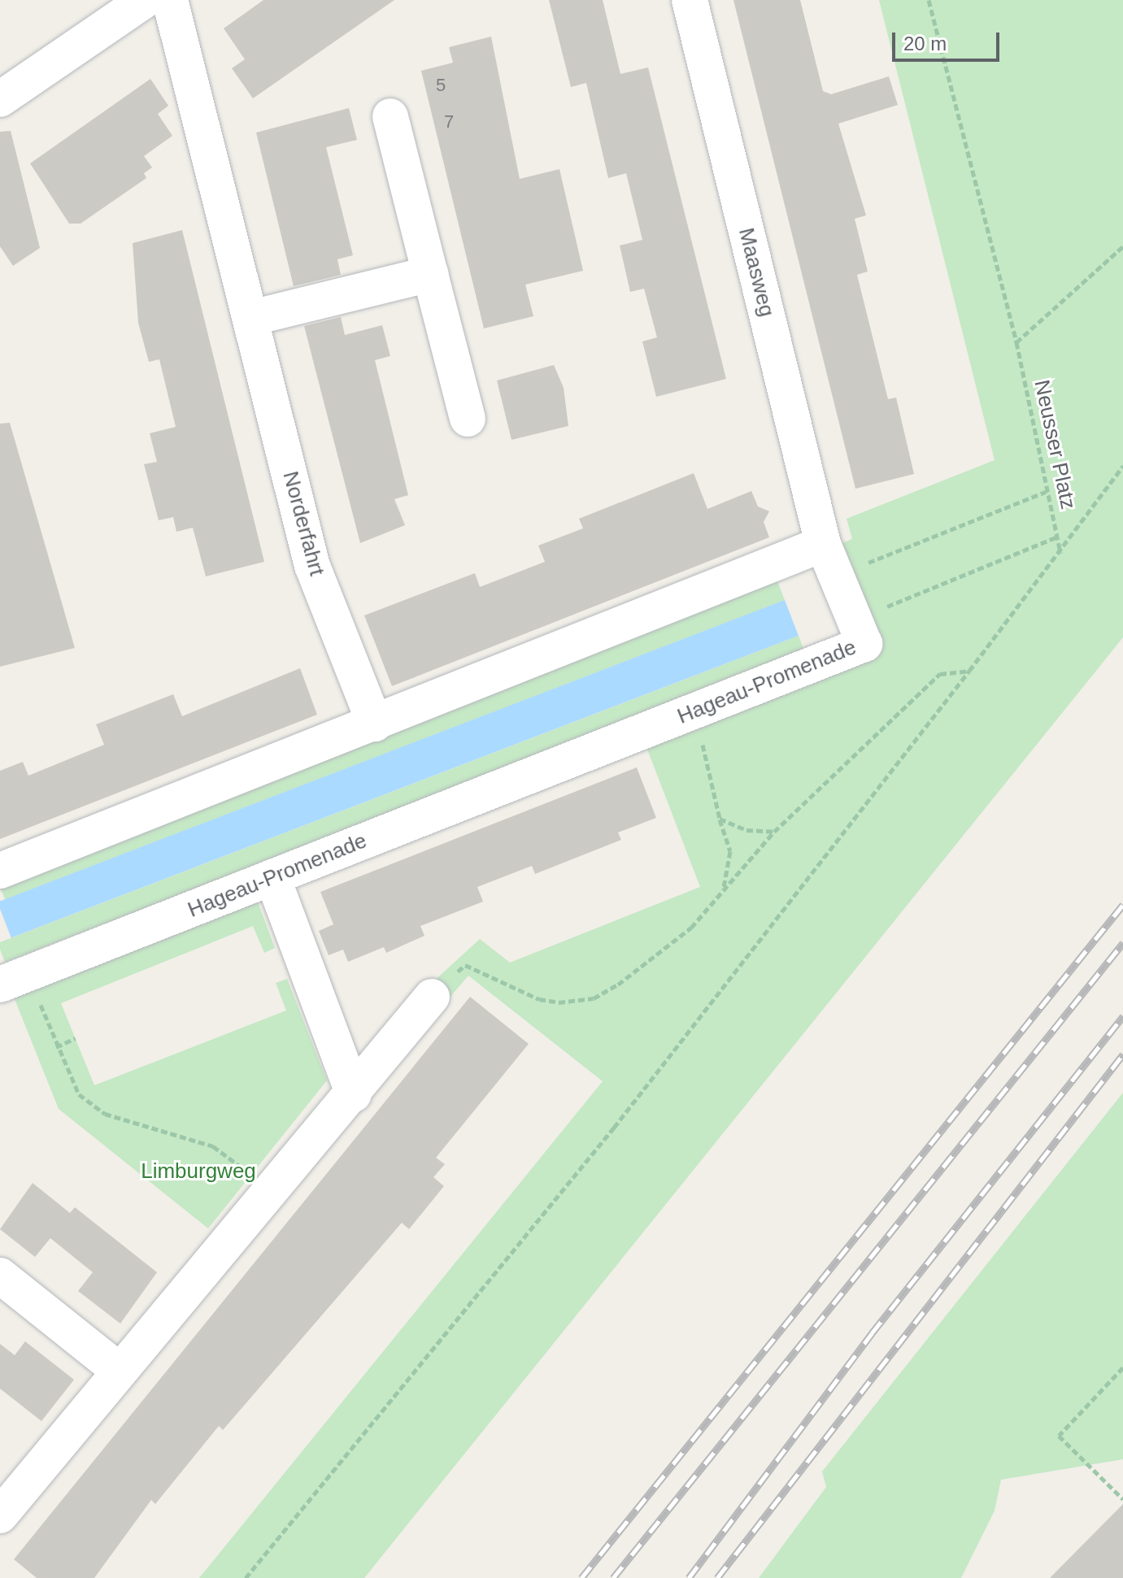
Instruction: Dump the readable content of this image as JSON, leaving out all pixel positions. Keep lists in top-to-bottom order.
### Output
{
  "streets": {
    "street": ["Maasweg", "Norderfahrt", "Hageau-Promenade"],
    "path": ["Neusser Platz"]
  },
  "crossings": [
    ["Maasweg", "Hageau-Promenade"]
  ],
  "parks": ["Limburgweg"],
  "house_numbers": ["5", "7"],
  "scale_bar": "20 m"
}
